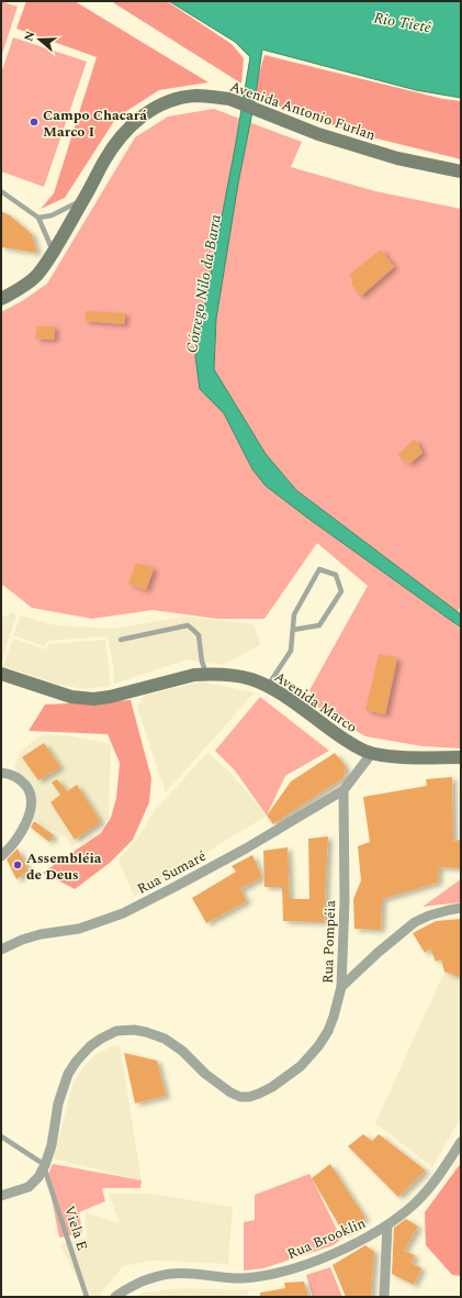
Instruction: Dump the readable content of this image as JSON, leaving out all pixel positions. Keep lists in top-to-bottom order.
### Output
{
  "streets": {
    "main road": ["Avenida Antonio Furlan", "Avenida Marco"],
    "street": ["Rua Sumaré", "Rua Pompéia", "Rua Brooklin"],
    "lane": ["Viela E"]
  },
  "crossings": [
    ["Rua Sumaré", "Rua Pompéia"],
    ["Rua Pompéia", "Viela E"]
  ],
  "water": ["Rio Tietê", "Córrego Nilo da Barra"],
  "places": ["Campo Chacará Marco I", "Assembléia de Deus"],
  "north": "left"
}
